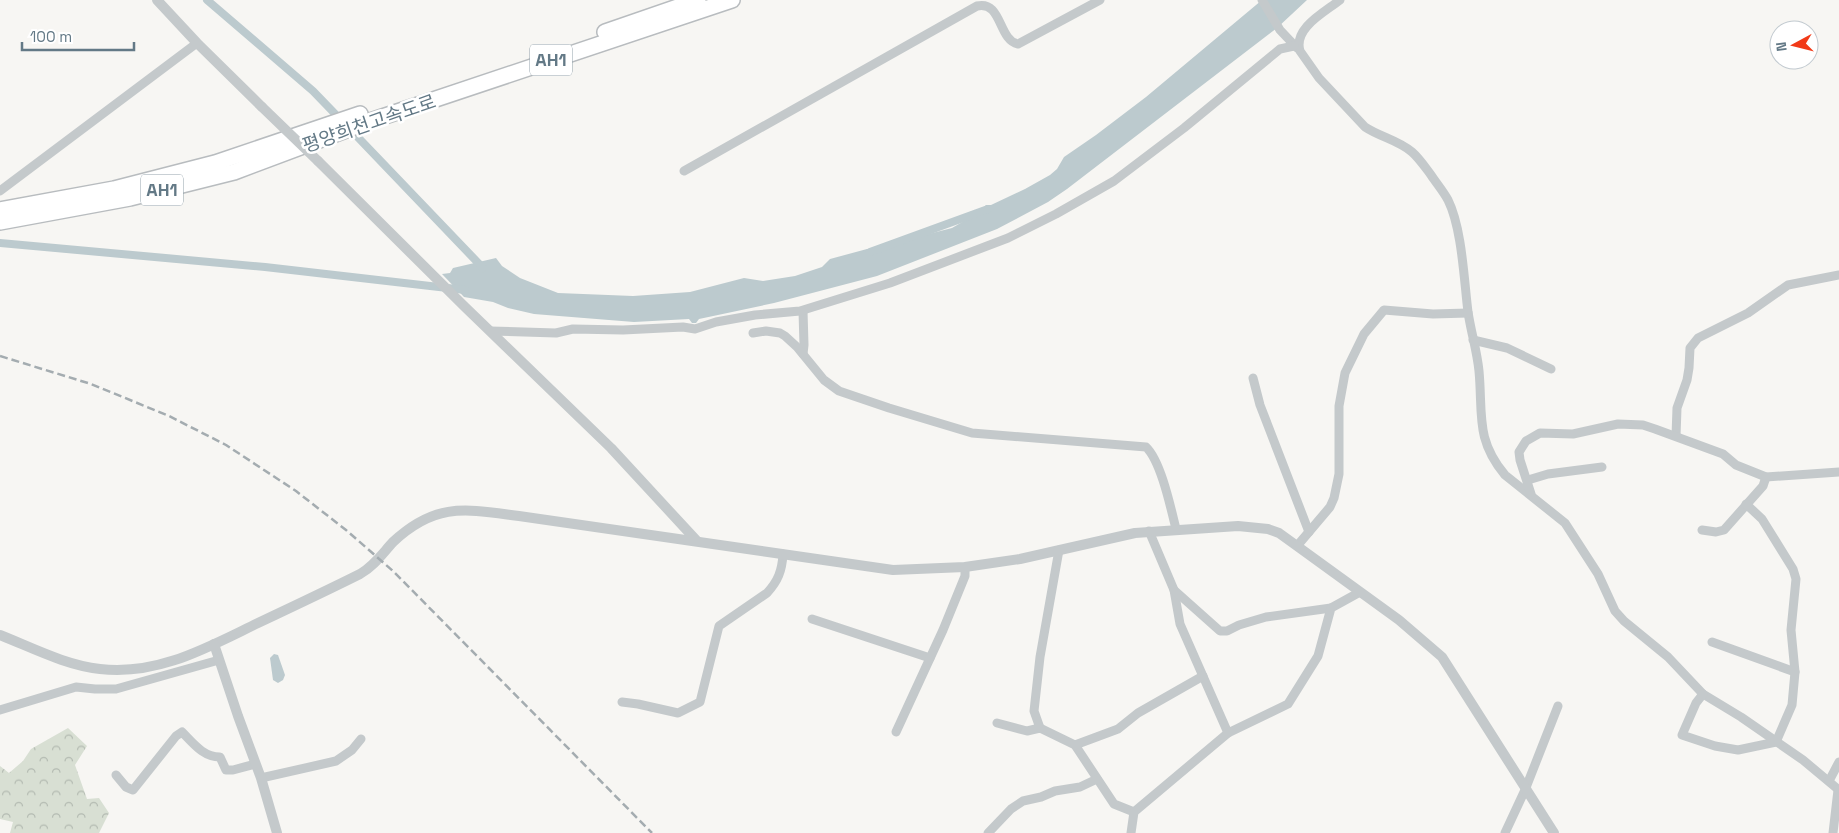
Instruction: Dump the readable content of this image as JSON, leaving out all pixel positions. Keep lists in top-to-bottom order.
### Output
{
  "streets": {
    "highway": ["AH1", "평양희천고속도로"]
  },
  "scale_bar": "100 m",
  "north": "left"
}
